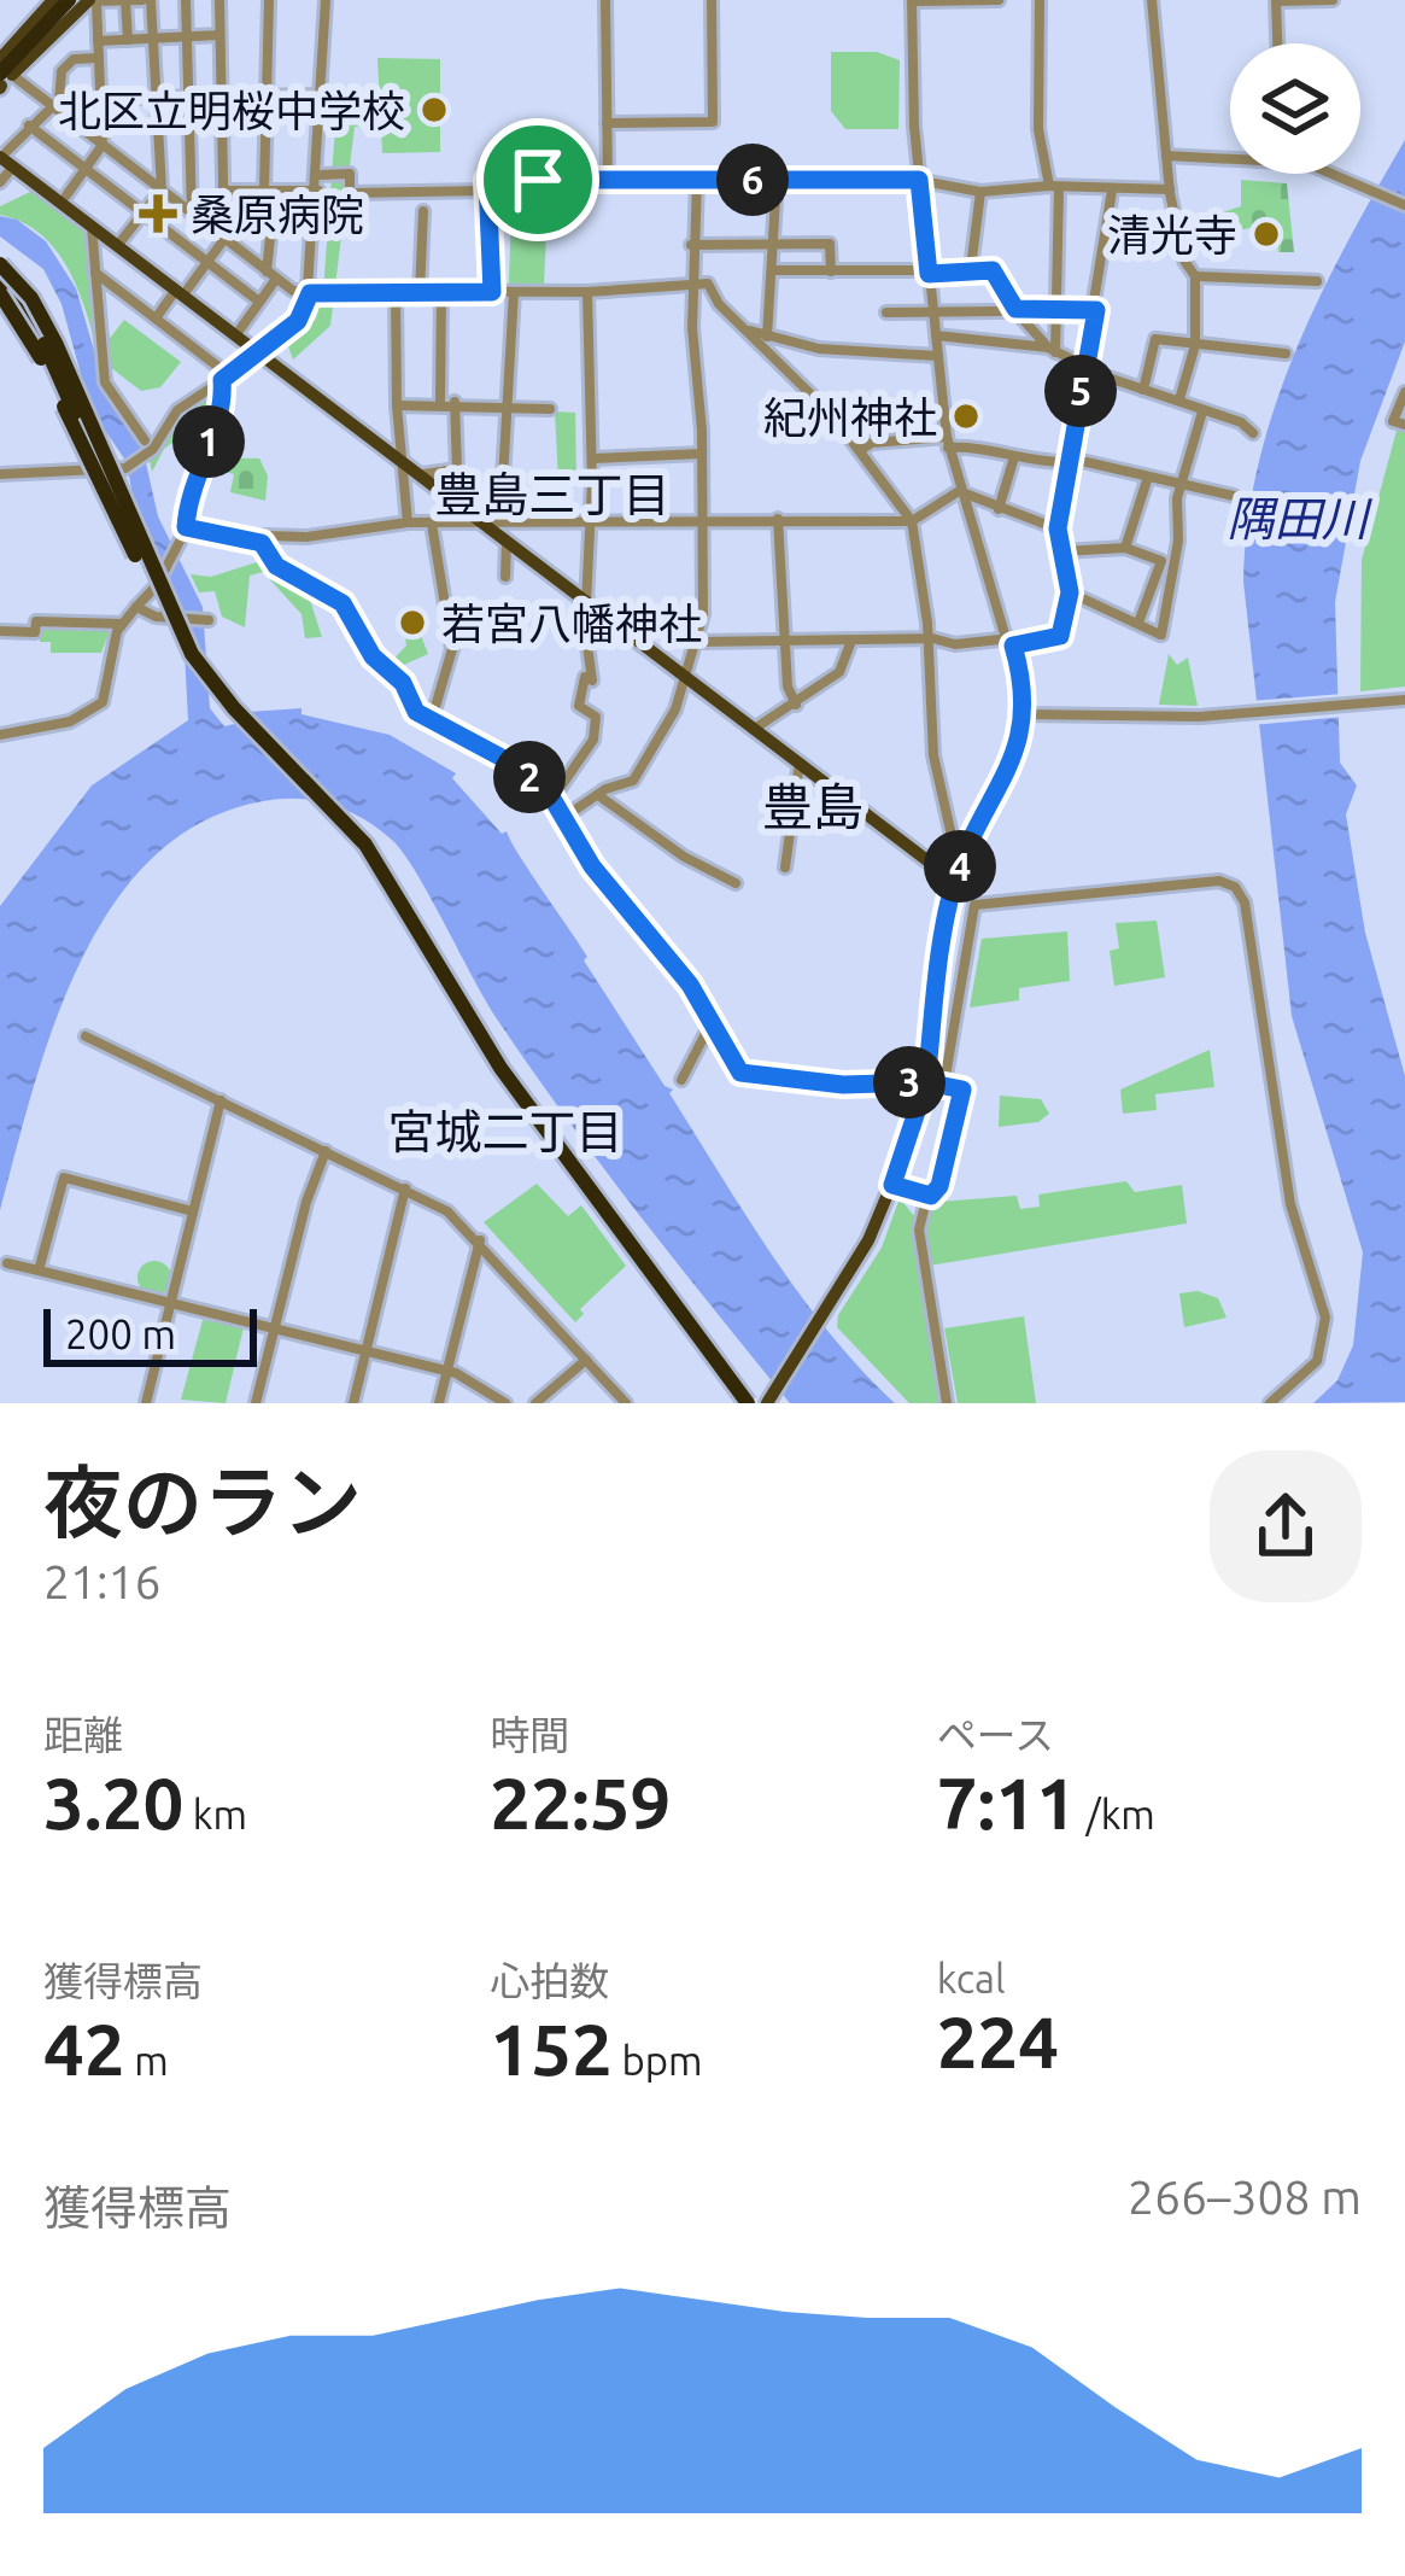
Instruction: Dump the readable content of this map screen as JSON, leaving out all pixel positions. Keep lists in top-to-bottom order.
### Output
{
  "districts": ["豊島三丁目", "豊島", "宮城二丁目"],
  "water": ["隅田川"],
  "places": {
    "other": [
      "北区立明桜中学校",
      "清光寺",
      "紀州神社",
      "若宮八幡神社"
    ],
    "health": ["桑原病院"]
  },
  "scale_bar": "200 m",
  "page": {
    "pins": [
      "6",
      "5",
      "1",
      "2",
      "4",
      "3"
    ],
    "scale": "200 m",
    "heading": ["夜のラン", "21:16"],
    "stats": [
      ["距離", "3.20 km"],
      ["時間", "22:59"],
      ["ペース", "7:11 /km"],
      ["獲得標高", "42 m"],
      ["心拍数", "152 bpm"],
      ["kcal", "224"]
    ],
    "chart": ["獲得標高", "266–308 m"]
  }
}
